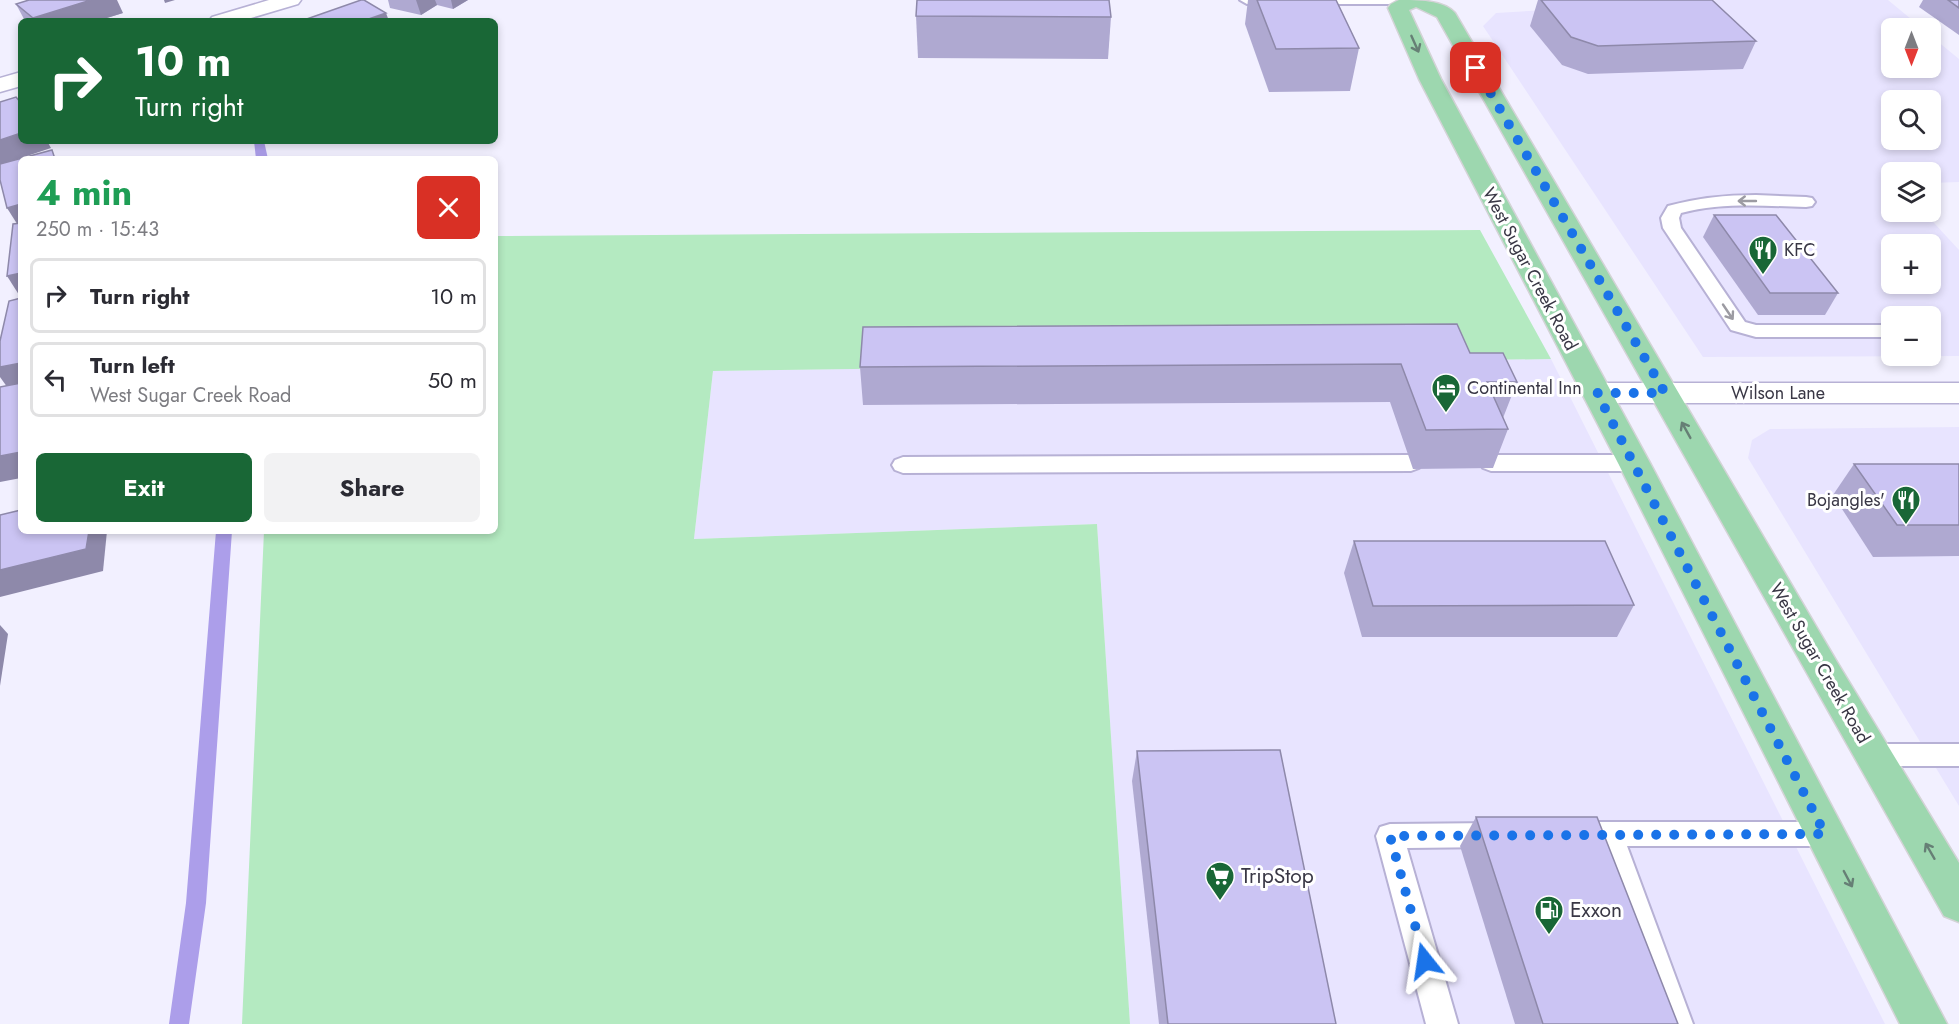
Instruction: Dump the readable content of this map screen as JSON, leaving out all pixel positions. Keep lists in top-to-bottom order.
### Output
{
  "streets": {
    "main road": ["West Sugar Creek Road"],
    "street": ["Wilson Lane"]
  },
  "crossings": [
    ["West Sugar Creek Road", "Wilson Lane"]
  ],
  "places": {
    "restaurant": ["KFC", "Bojangles'"],
    "hotel": ["Continental Inn"],
    "supermarket": ["TripStop"],
    "fuel station": ["Exxon"]
  },
  "north": "bottom",
  "page": {
    "map_buttons": ["+", "−"],
    "turn": ["10 m", "Turn right"],
    "heading": ["4 min", "250 m · 15:43"],
    "list": [
      {
        "name": "Turn right",
        "value": "10 m"
      },
      {
        "name": "Turn left",
        "note": "West Sugar Creek Road",
        "value": "50 m"
      }
    ],
    "buttons": ["Exit", "Share"]
  }
}
